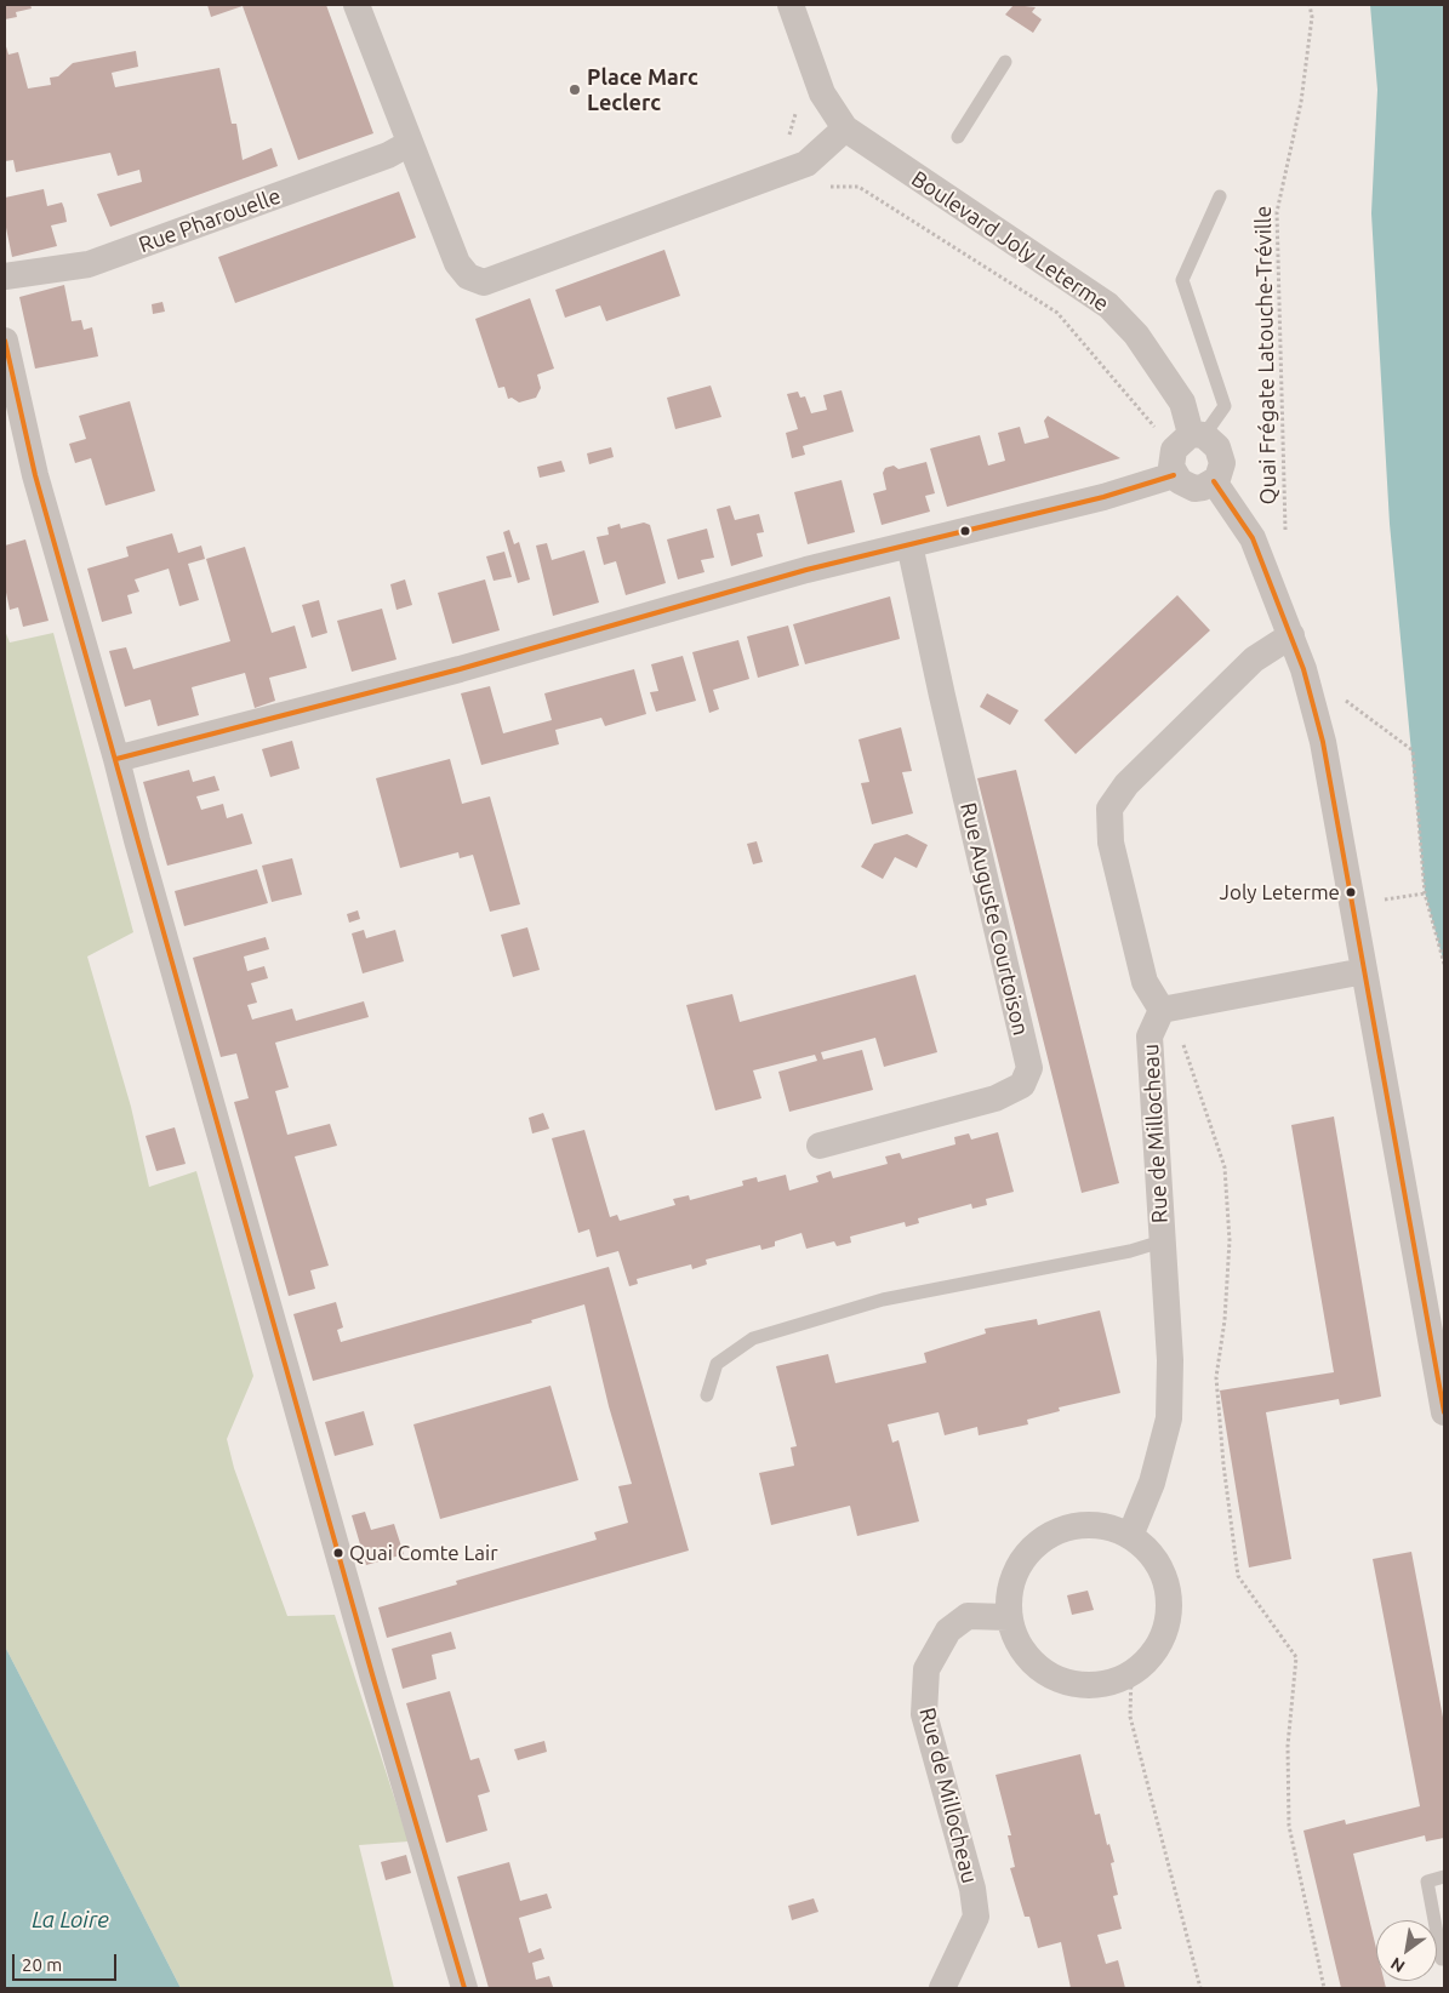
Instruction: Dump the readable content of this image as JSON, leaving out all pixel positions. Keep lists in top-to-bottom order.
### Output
{
  "streets": {
    "street": [
      "Rue Pharouelle",
      "Boulevard Joly Leterme",
      "Rue Auguste Courtoison",
      "Rue de Millocheau"
    ],
    "path": ["Quai Frégate Latouche-Tréville"]
  },
  "water": ["La Loire"],
  "places": ["Place Marc Leclerc", "Joly Leterme", "Quai Comte Lair"],
  "scale_bar": "20 m",
  "north": "bottom left"
}
